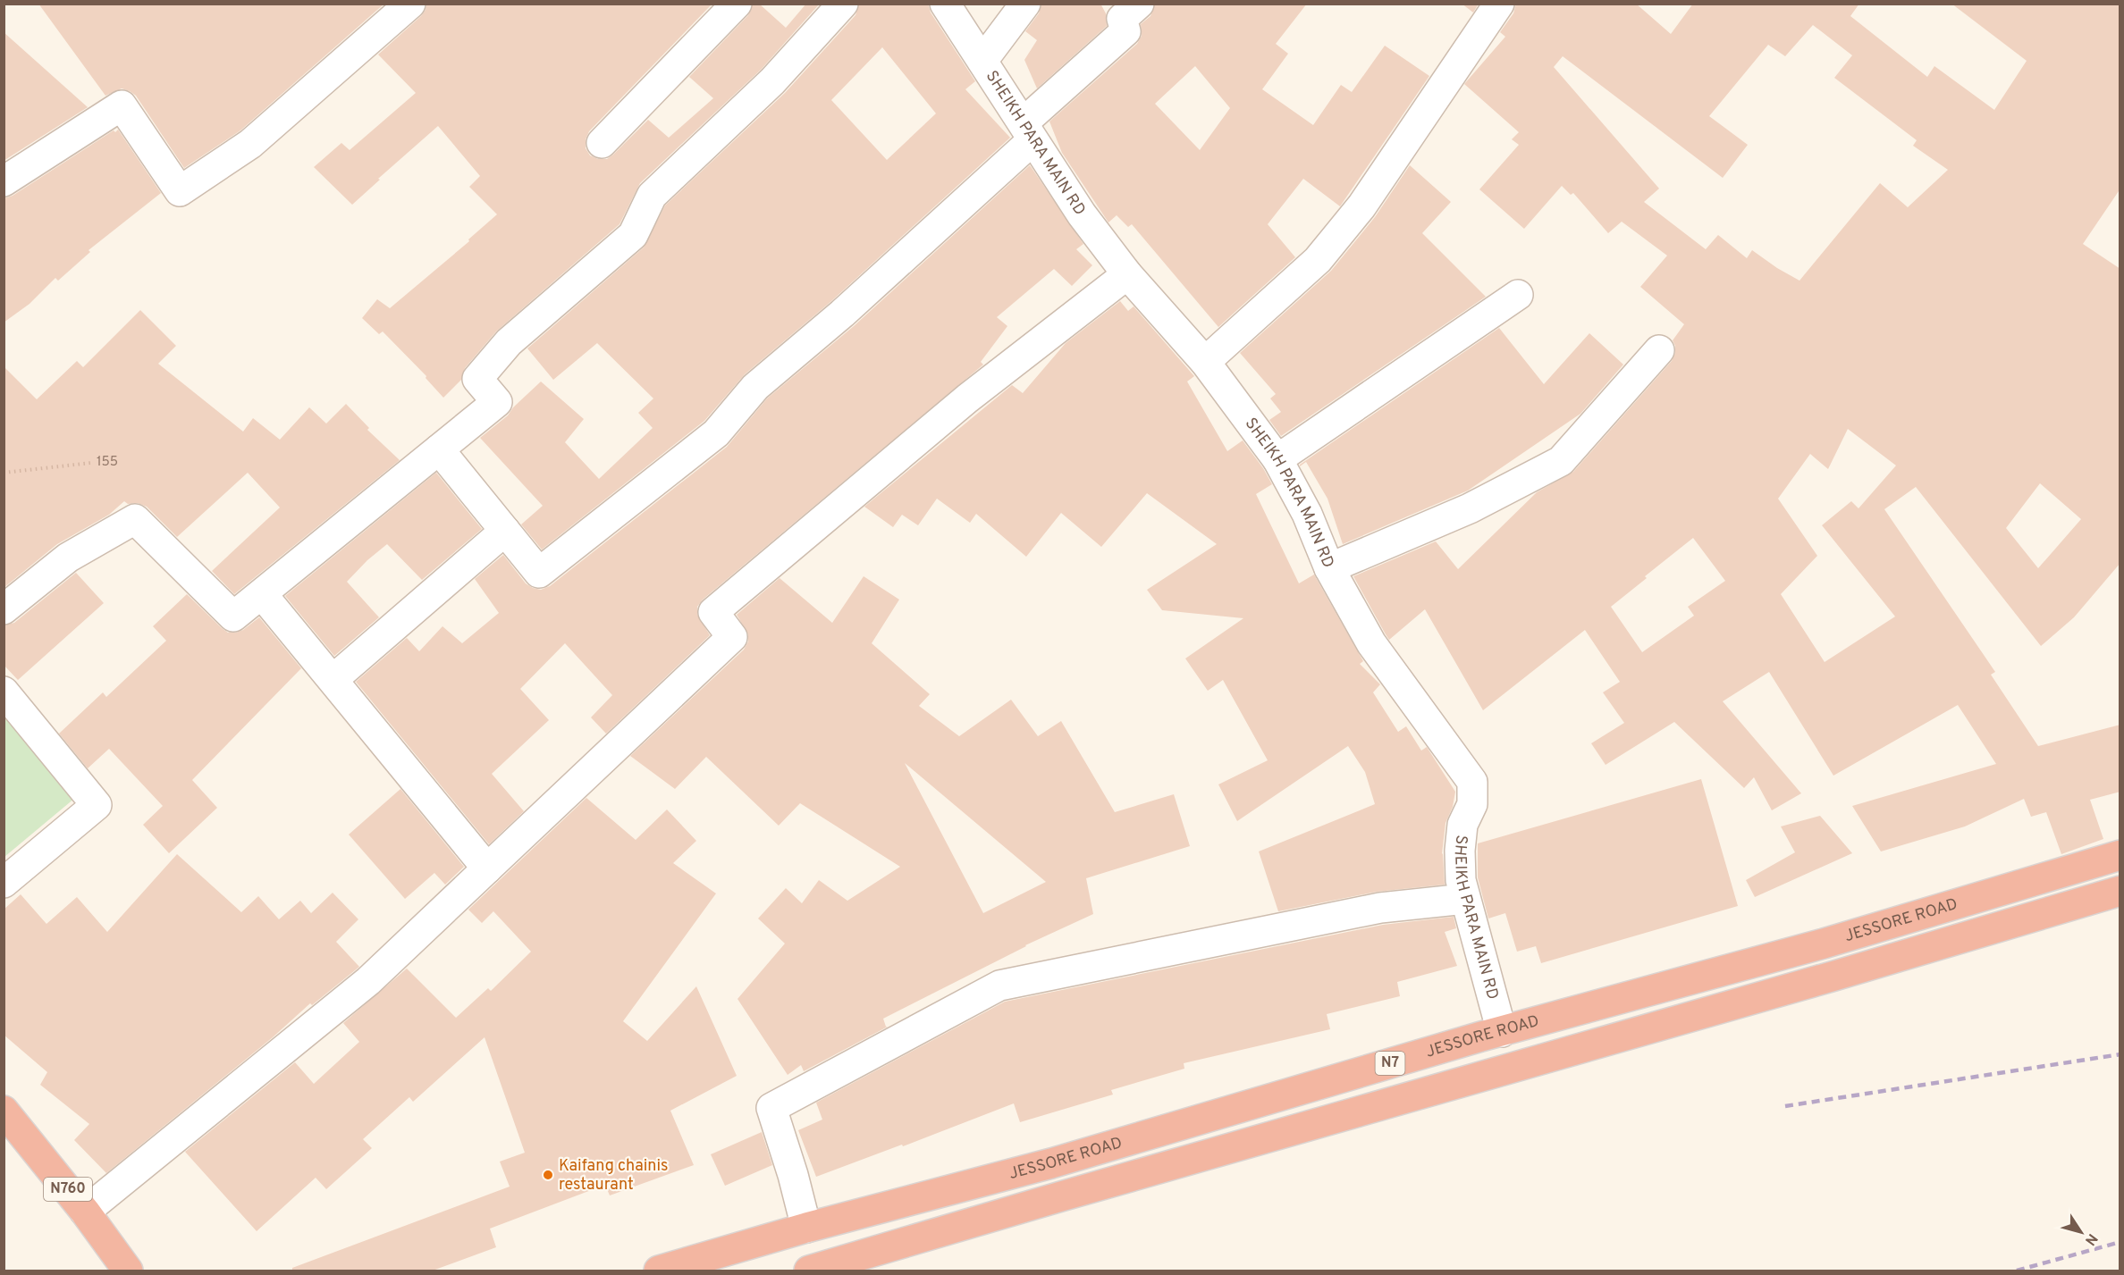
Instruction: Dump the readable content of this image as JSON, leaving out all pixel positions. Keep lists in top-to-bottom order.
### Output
{
  "streets": {
    "highway": ["JESSORE ROAD", "N7", "N760"],
    "street": ["SHEIKH PARA MAIN RD"]
  },
  "crossings": [
    ["SHEIKH PARA MAIN RD", "JESSORE ROAD"]
  ],
  "places": ["Kaifang chainis restaurant"],
  "house_numbers": ["155"],
  "north": "bottom right"
}
